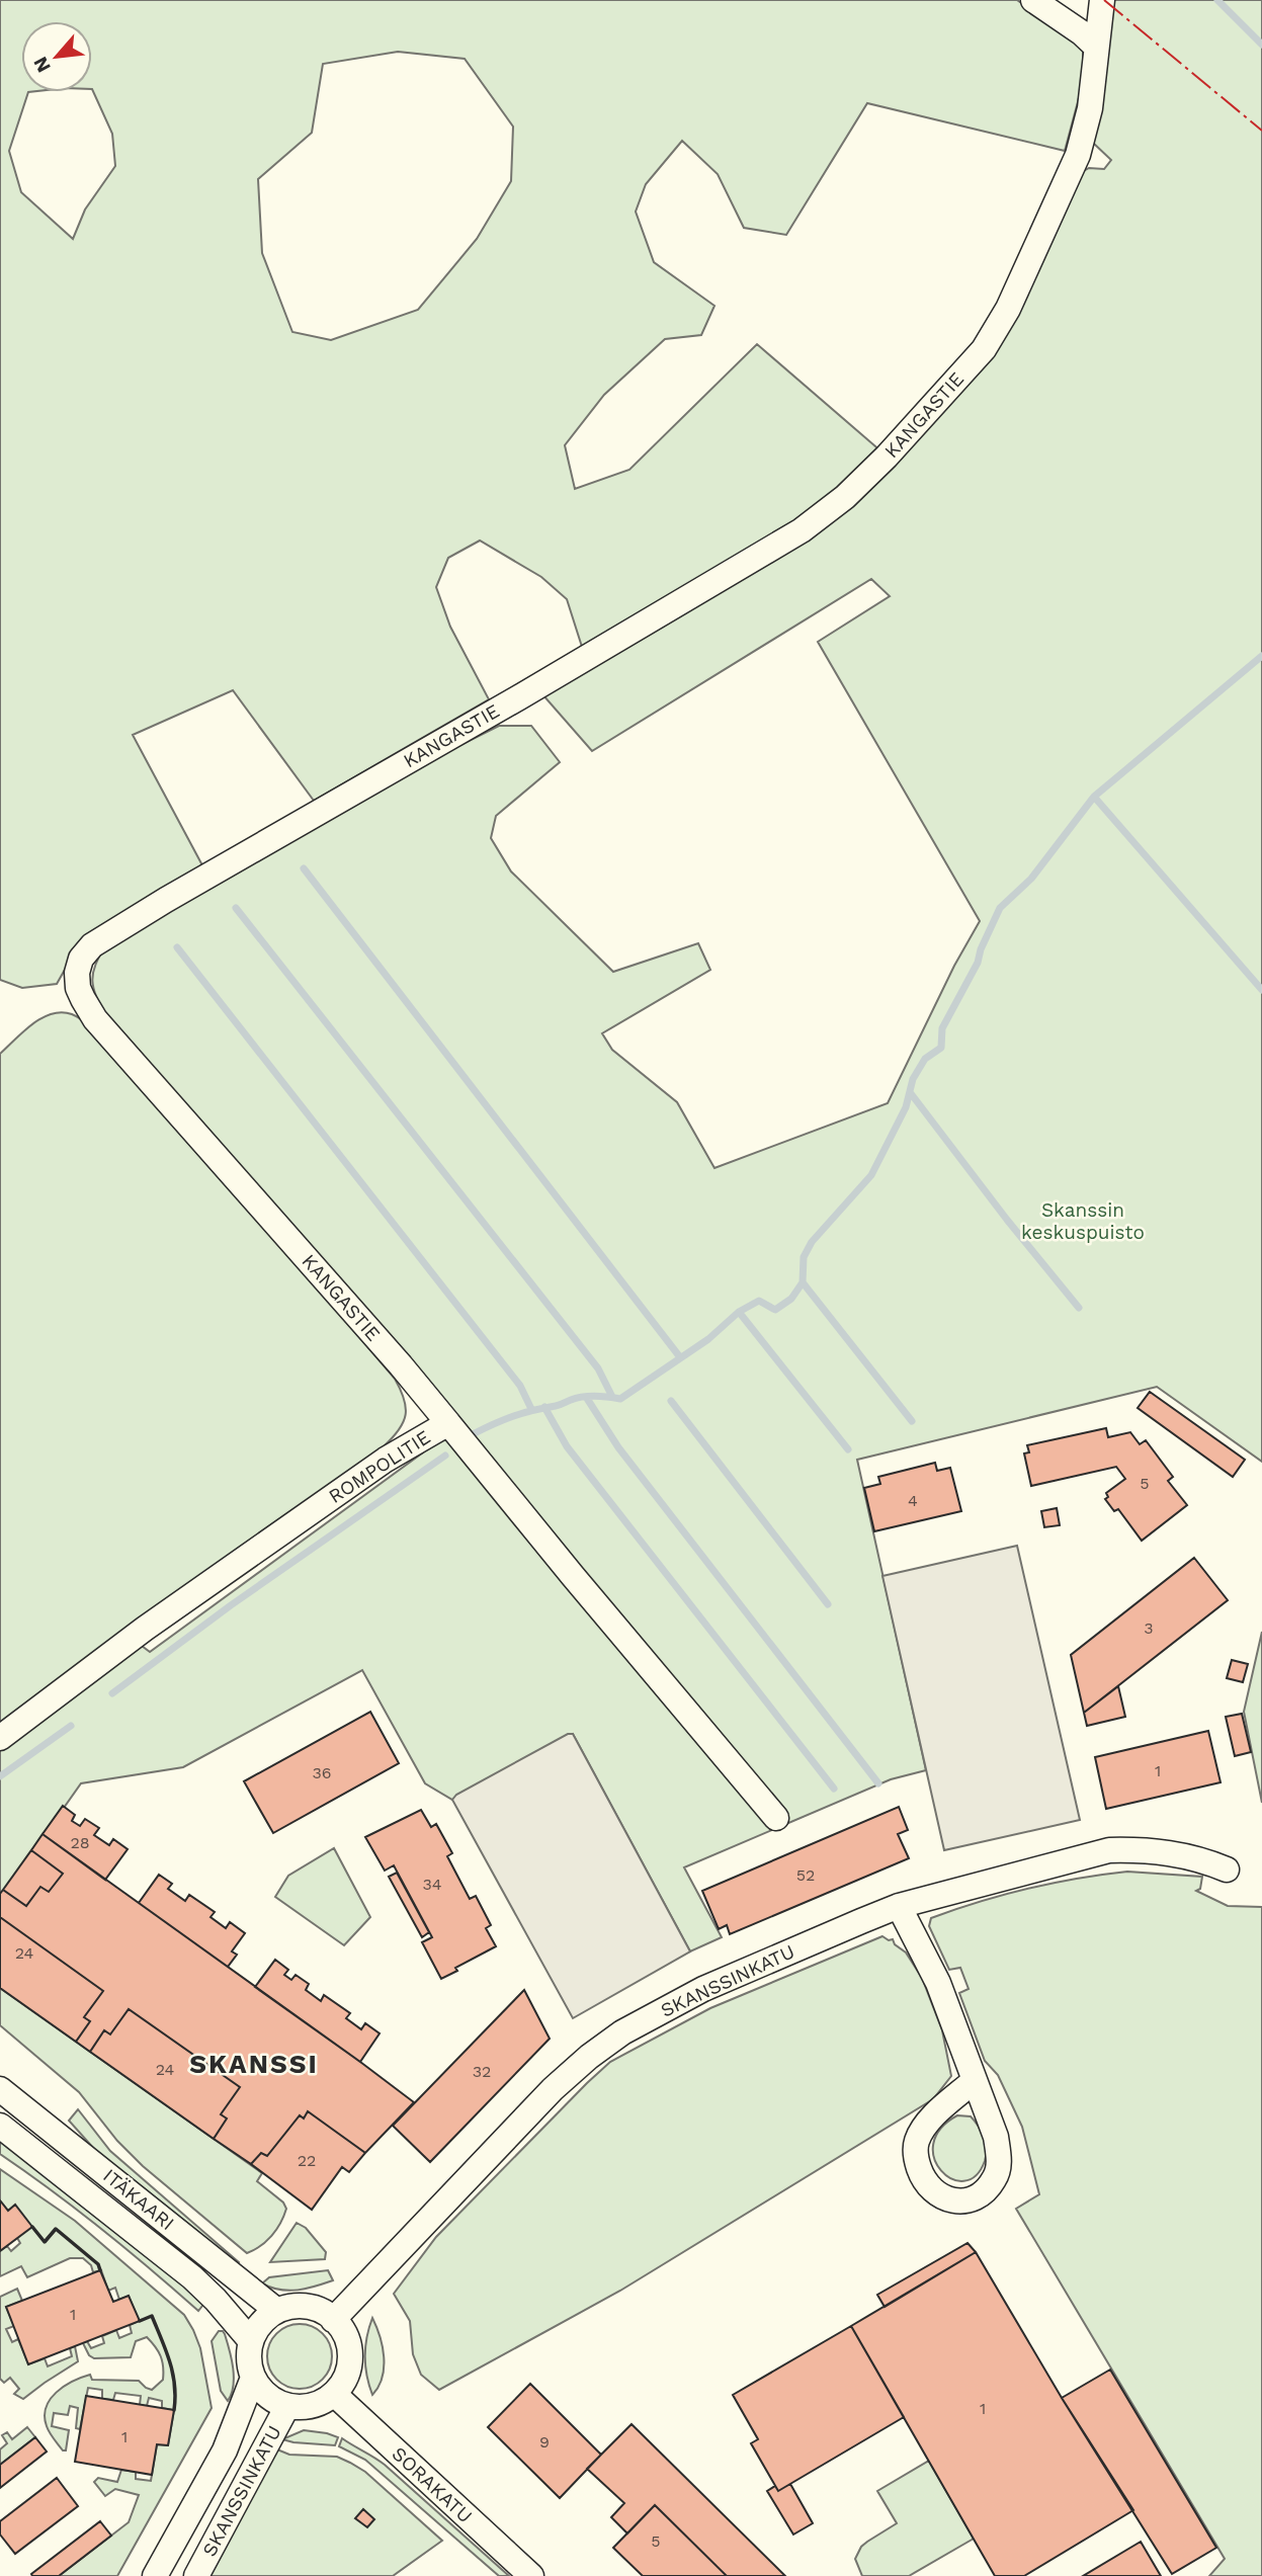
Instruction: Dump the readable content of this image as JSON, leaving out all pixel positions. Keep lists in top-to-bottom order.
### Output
{
  "streets": {
    "street": [
      "KANGASTIE",
      "ROMPOLITIE",
      "SKANSSINKATU",
      "ITÄKAARI",
      "SORAKATU"
    ]
  },
  "crossings": [
    ["KANGASTIE", "ROMPOLITIE"],
    ["SKANSSINKATU", "ITÄKAARI"],
    ["SKANSSINKATU", "SORAKATU"],
    ["ITÄKAARI", "SORAKATU"]
  ],
  "districts": ["SKANSSI"],
  "parks": ["Skanssin keskuspuisto"],
  "house_numbers": [
    "5",
    "4",
    "3",
    "1",
    "36",
    "28",
    "52",
    "34",
    "24",
    "24",
    "32",
    "22",
    "1",
    "1",
    "1",
    "9",
    "5"
  ],
  "north": "bottom left"
}
